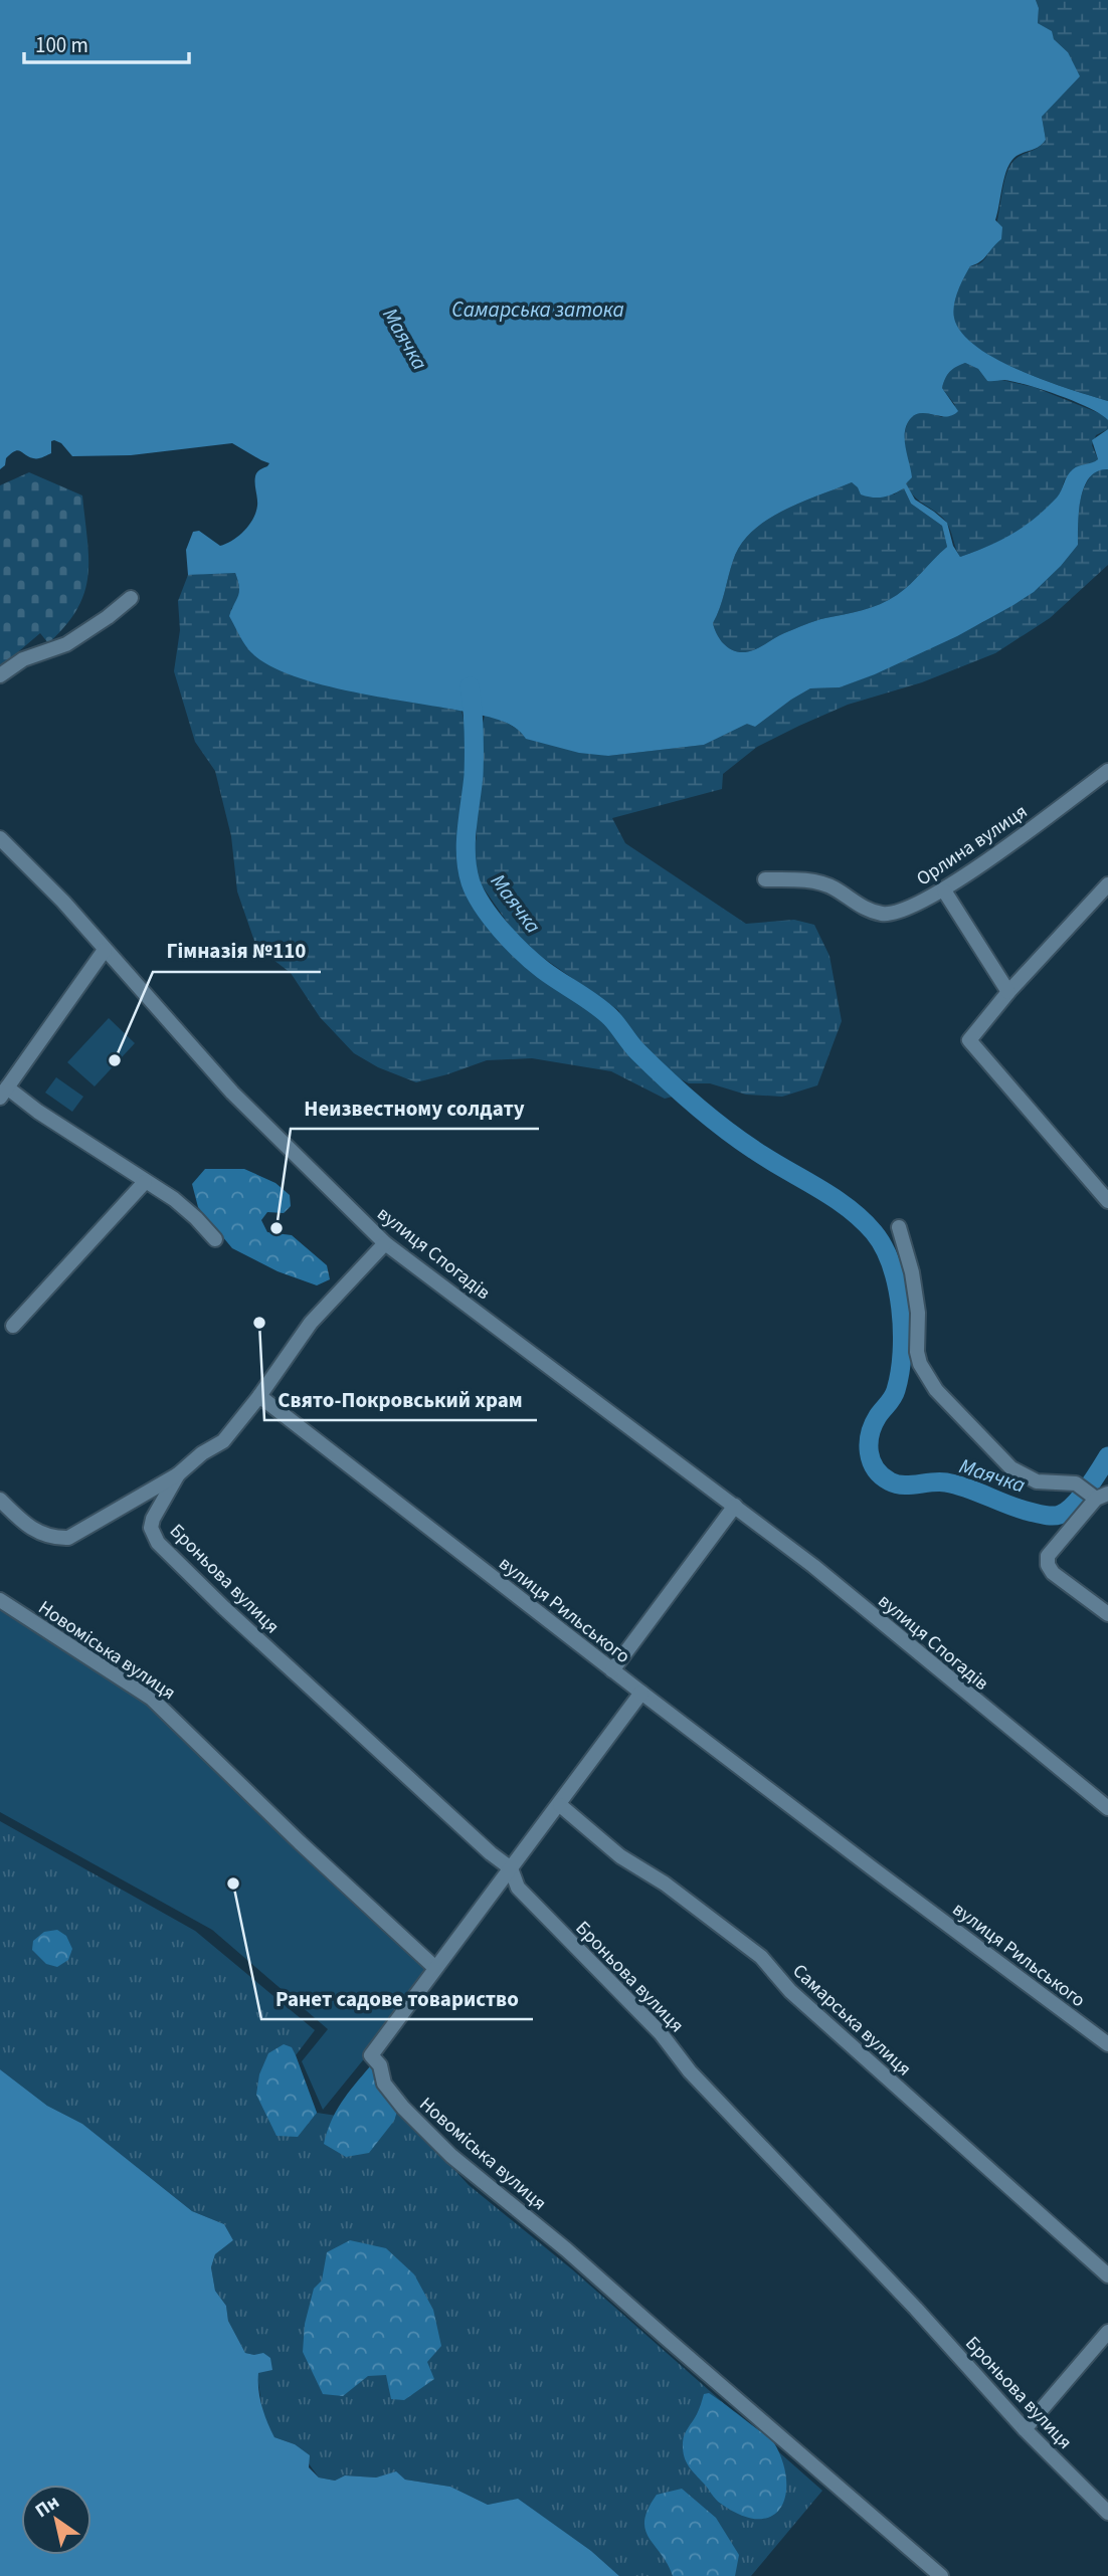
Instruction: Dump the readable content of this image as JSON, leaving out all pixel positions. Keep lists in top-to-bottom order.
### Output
{
  "streets": {
    "street": [
      "Орлина вулиця",
      "вулиця Спогадів",
      "Броньова вулиця",
      "вулиця Рильського",
      "Новоміська вулиця",
      "Самарська вулиця"
    ]
  },
  "water": ["Самарська затока", "Маячка"],
  "places": [
    "Гімназія №110",
    "Неизвестному солдату",
    "Свято-Покровський храм",
    "Ранет садове товариство"
  ],
  "scale_bar": "100 m",
  "north": "top left"
}
